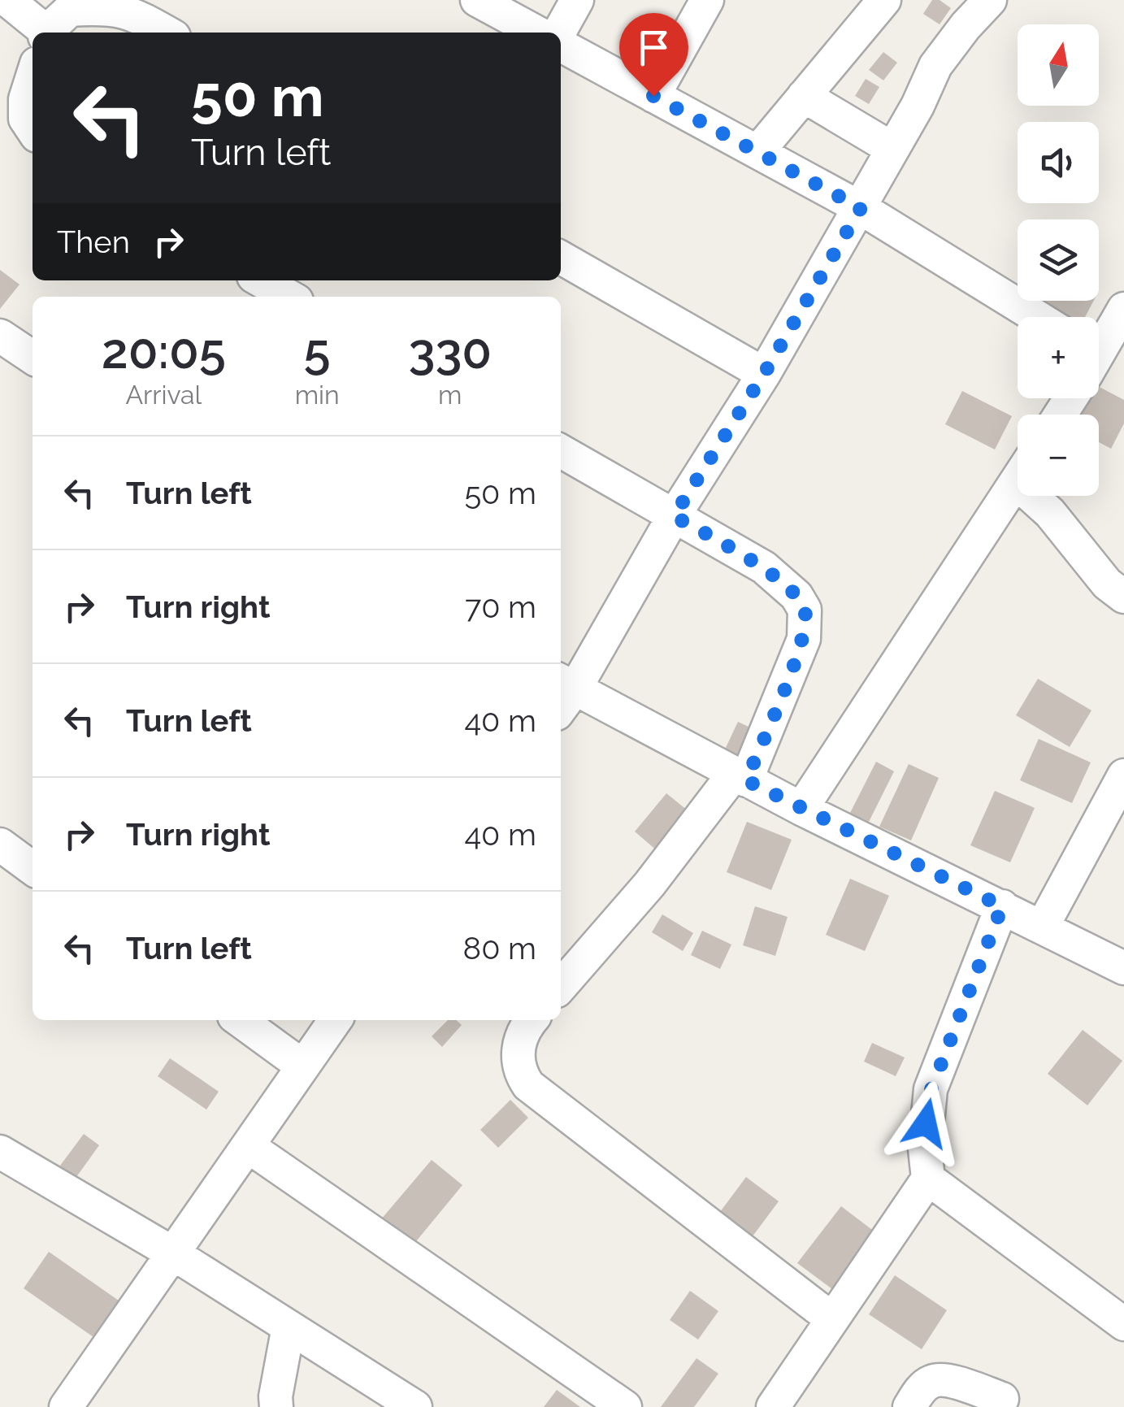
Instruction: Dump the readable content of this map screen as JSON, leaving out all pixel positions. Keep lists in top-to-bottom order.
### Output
{
  "north": "top",
  "page": {
    "map_buttons": ["+", "−"],
    "turn": ["50 m", "Turn left"],
    "then": "Then",
    "eta": [
      "20:05",
      "Arrival",
      "5",
      "min",
      "330",
      "m"
    ],
    "list": [
      {
        "name": "Turn left",
        "value": "50 m"
      },
      {
        "name": "Turn right",
        "value": "70 m"
      },
      {
        "name": "Turn left",
        "value": "40 m"
      },
      {
        "name": "Turn right",
        "value": "40 m"
      },
      {
        "name": "Turn left",
        "value": "80 m"
      }
    ]
  }
}
